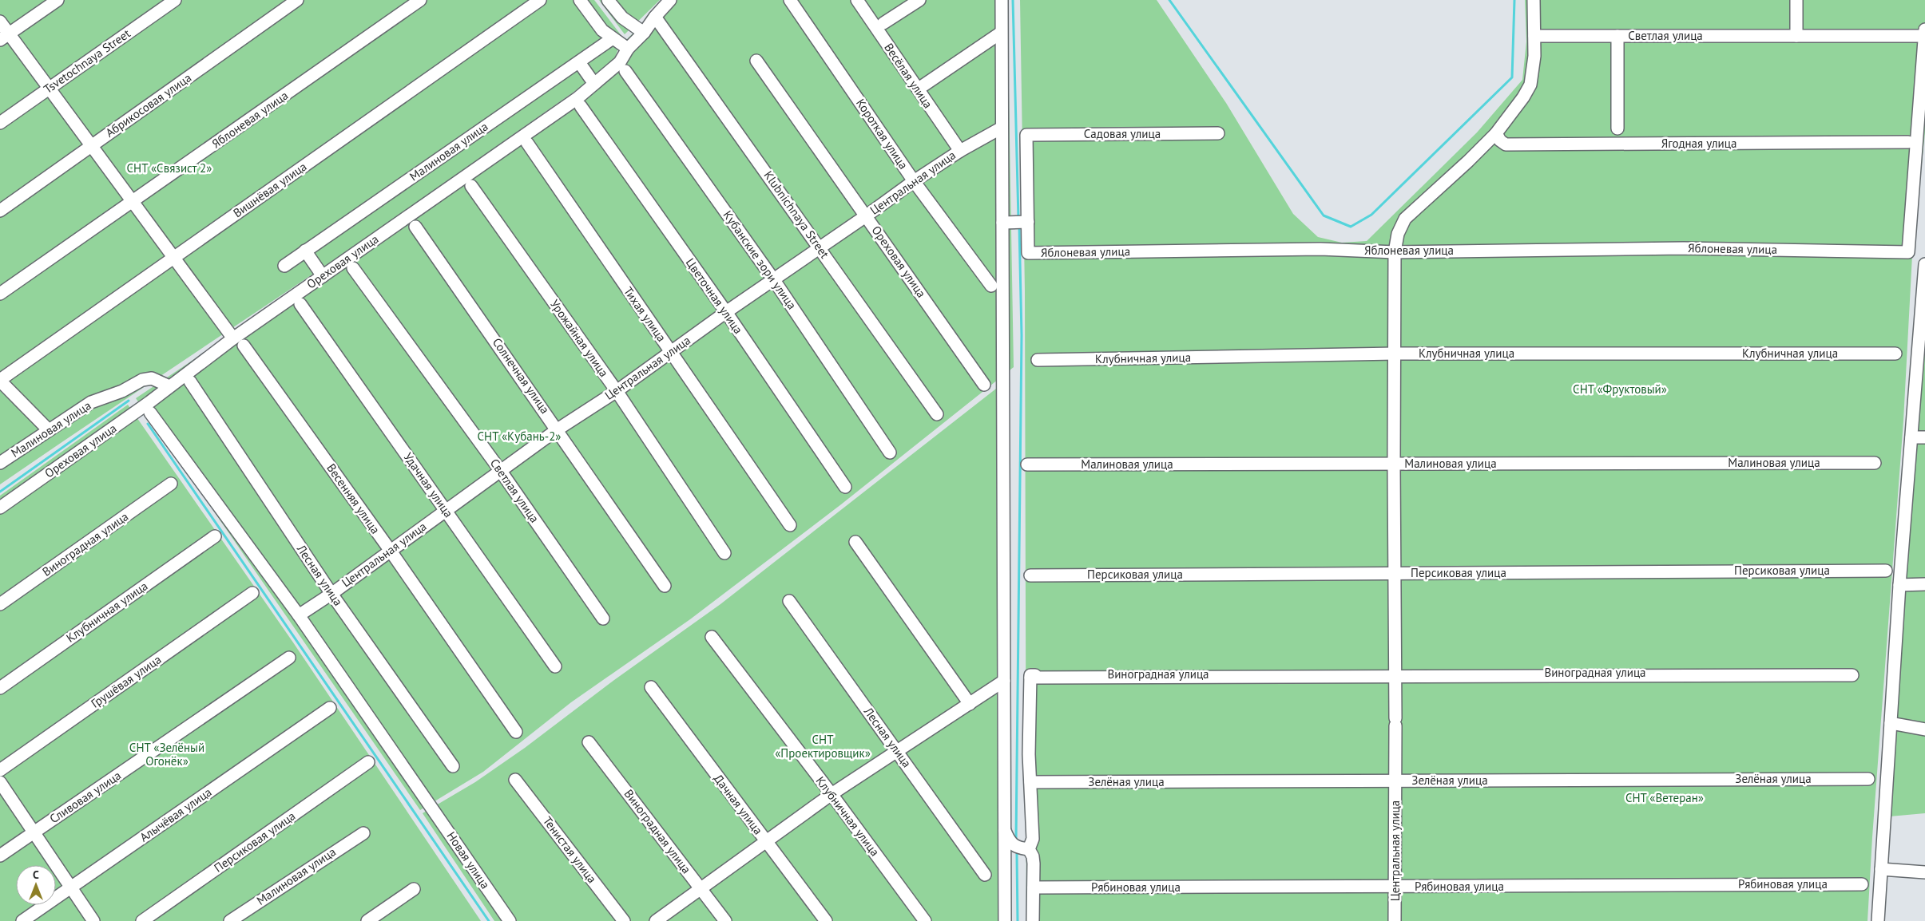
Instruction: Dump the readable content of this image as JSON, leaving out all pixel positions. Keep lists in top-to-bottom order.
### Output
{
  "streets": {
    "street": [
      "Светлая улица",
      "Tsvetochnaya Street",
      "Весёлая улица",
      "Абрикосовая улица",
      "Яблоневая улица",
      "Короткая улица",
      "Садовая улица",
      "Ягодная улица",
      "Малиновая улица",
      "Центральная улица",
      "Вишнёвая улица",
      "Klubnichnaya Street",
      "Кубанские зори улица",
      "Ореховая улица",
      "Цветочная улица",
      "Тихая улица",
      "Урожайная улица",
      "Клубничная улица",
      "Солнечная улица",
      "Удачная улица",
      "Весенняя улица",
      "Виноградная улица",
      "Персиковая улица",
      "Лесная улица",
      "Грушёвая улица",
      "Зелёная улица",
      "Сливовая улица",
      "Дачная улица",
      "Алычёвая улица",
      "Тенистая улица",
      "Новая улица",
      "Рябиновая улица"
    ]
  },
  "crossings": [
    ["Светлая улица", "Центральная улица"],
    ["Весёлая улица", "Центральная улица"],
    ["Яблоневая улица", "Садовая улица"],
    ["Яблоневая улица", "Центральная улица"],
    ["Короткая улица", "Центральная улица"],
    ["Ягодная улица", "Центральная улица"],
    ["Малиновая улица", "Центральная улица"],
    ["Малиновая улица", "Ореховая улица"],
    ["Центральная улица", "Klubnichnaya Street"],
    ["Центральная улица", "Кубанские зори улица"],
    ["Центральная улица", "Ореховая улица"],
    ["Центральная улица", "Цветочная улица"],
    ["Центральная улица", "Тихая улица"],
    ["Центральная улица", "Урожайная улица"],
    ["Центральная улица", "Клубничная улица"],
    ["Центральная улица", "Солнечная улица"],
    ["Центральная улица", "Удачная улица"],
    ["Центральная улица", "Весенняя улица"],
    ["Центральная улица", "Виноградная улица"],
    ["Центральная улица", "Персиковая улица"],
    ["Центральная улица", "Лесная улица"],
    ["Центральная улица", "Зелёная улица"],
    ["Центральная улица", "Новая улица"],
    ["Центральная улица", "Рябиновая улица"],
    ["Klubnichnaya Street", "Ореховая улица"]
  ],
  "parks": [
    "СНТ «Связист 2»",
    "СНТ «Фруктовый»",
    "СНТ «Кубань-2»",
    "СНТ «Проектировщик»",
    "СНТ «Зелёный Огонёк»",
    "СНТ «Ветеран»"
  ],
  "north": "top"
}
